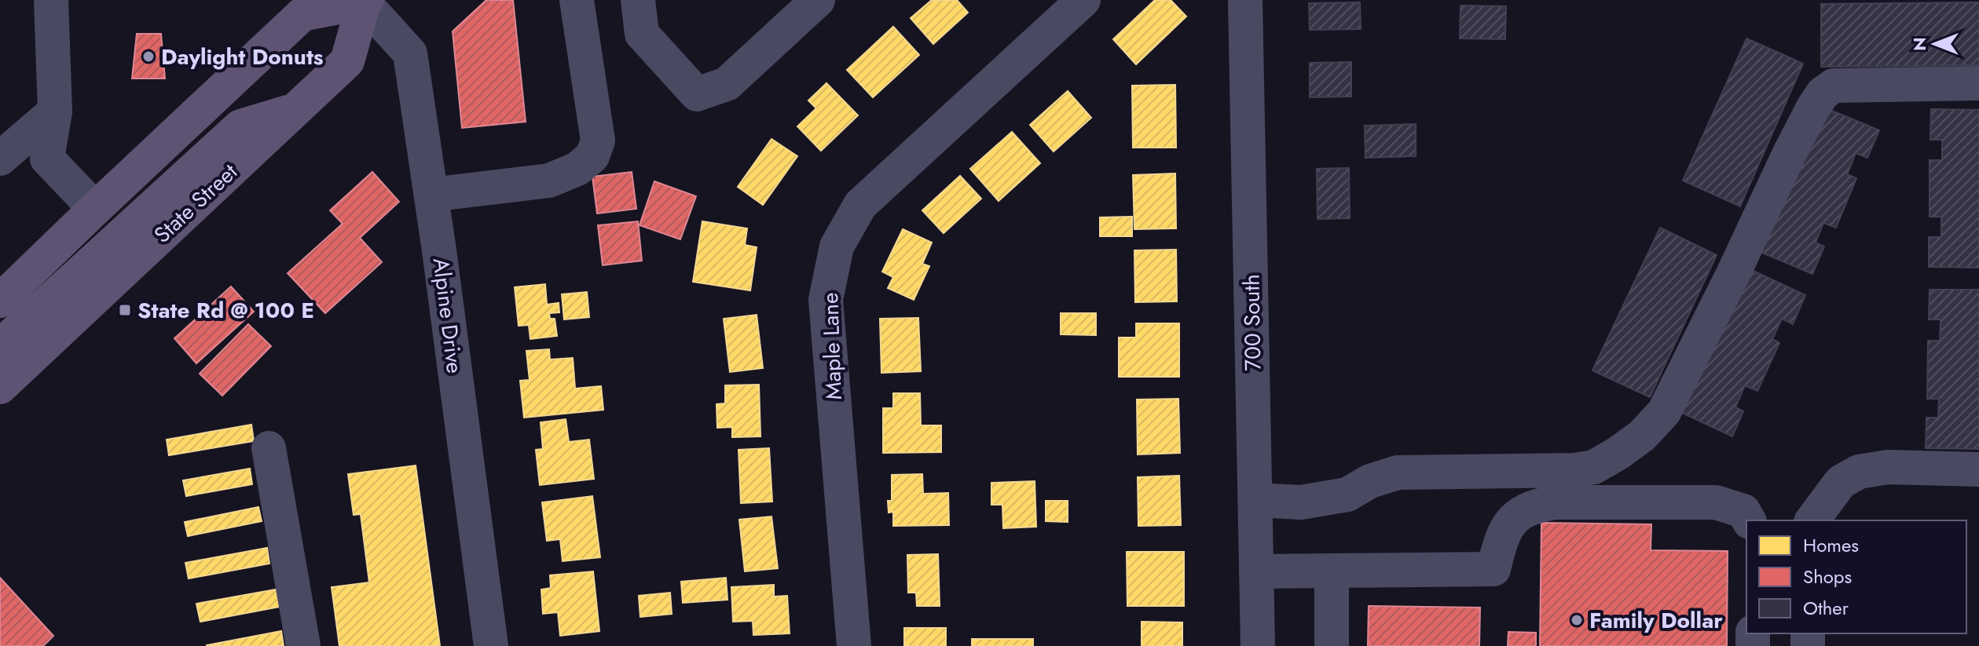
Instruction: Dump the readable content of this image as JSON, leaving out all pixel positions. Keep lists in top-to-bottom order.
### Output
{
  "streets": {
    "main road": ["State Street"],
    "street": ["Alpine Drive", "700 South", "Maple Lane"]
  },
  "crossings": [
    ["State Street", "Alpine Drive"]
  ],
  "places": {
    "other": ["Daylight Donuts", "Family Dollar"],
    "transit": ["State Rd @ 100 E"]
  },
  "legend": ["Homes", "Shops", "Other"],
  "north": "left"
}
